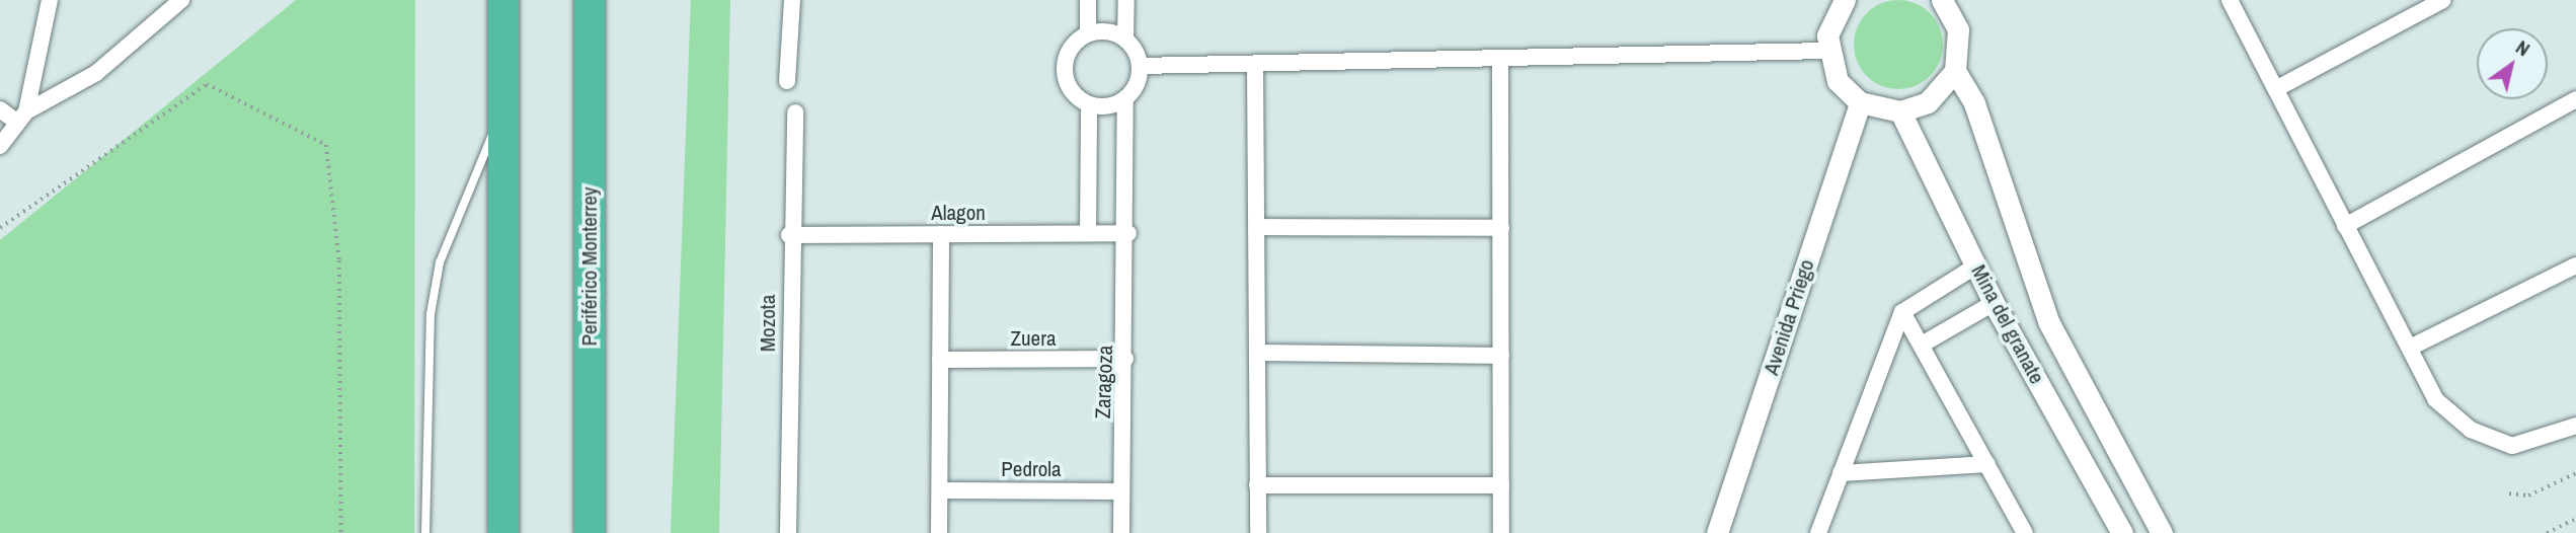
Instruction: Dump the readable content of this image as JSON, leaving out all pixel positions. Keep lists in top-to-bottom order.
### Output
{
  "streets": {
    "highway": ["Periférico Monterrey"],
    "street": [
      "Alagon",
      "Avenida Priego",
      "Mozota",
      "Mina del granate",
      "Zuera",
      "Zaragoza",
      "Pedrola"
    ]
  },
  "crossings": [
    ["Alagon", "Mozota"],
    ["Alagon", "Zaragoza"],
    ["Zuera", "Zaragoza"],
    ["Zaragoza", "Pedrola"]
  ],
  "north": "top right"
}
